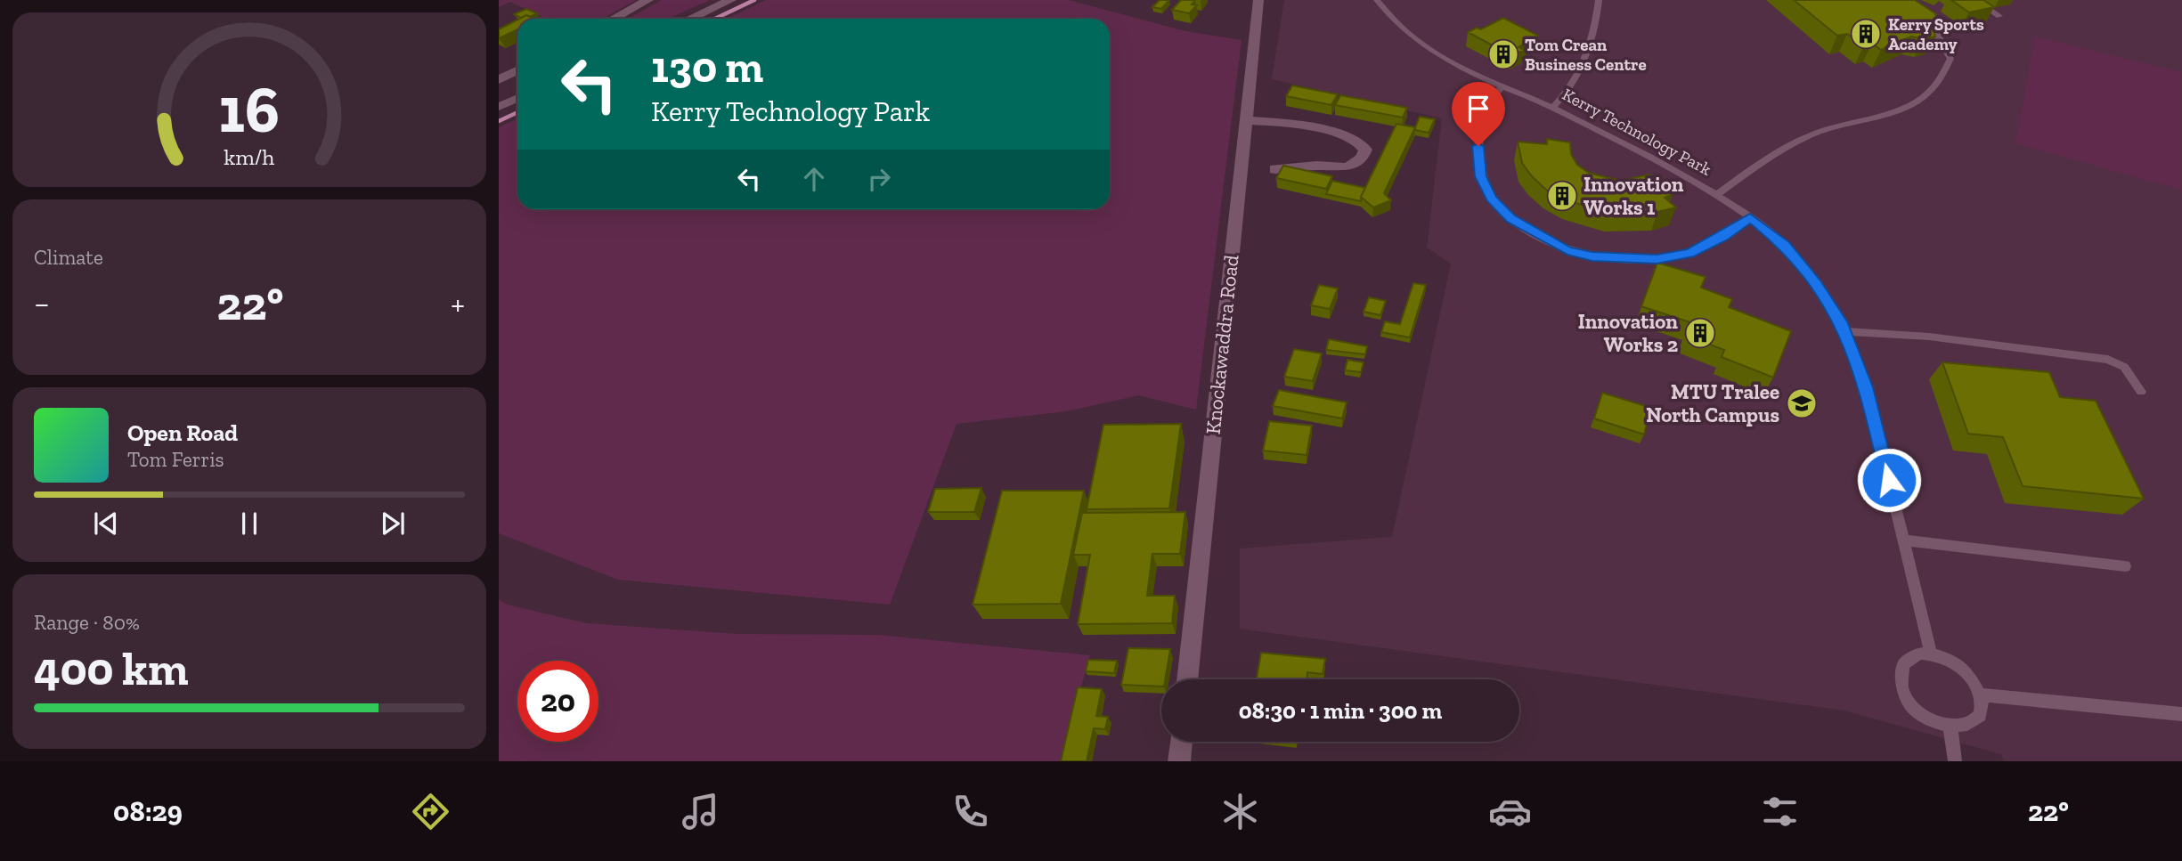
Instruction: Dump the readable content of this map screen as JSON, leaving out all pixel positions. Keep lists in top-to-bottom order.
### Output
{
  "streets": {
    "street": ["Knockawaddra Road"],
    "lane": ["Kerry Technology Park"]
  },
  "places": {
    "building": [
      "Kerry Sports Academy",
      "Tom Crean Business Centre",
      "Innovation Works 1",
      "Innovation Works 2"
    ],
    "school or university": ["MTU Tralee North Campus"]
  },
  "page": {
    "turn": ["130 m", "Kerry Technology Park"],
    "tile": [
      "Climate",
      ["Range · 80%", "400 km"]
    ],
    "heat": ["−", "22°", "+"],
    "song": ["Open Road", "Tom Ferris"],
    "limit": "20",
    "trip": "08:30 · 1 min · 300 m",
    "tabs": ["08:29", "22°"],
    "gauge": ["16", "km/h"]
  }
}
